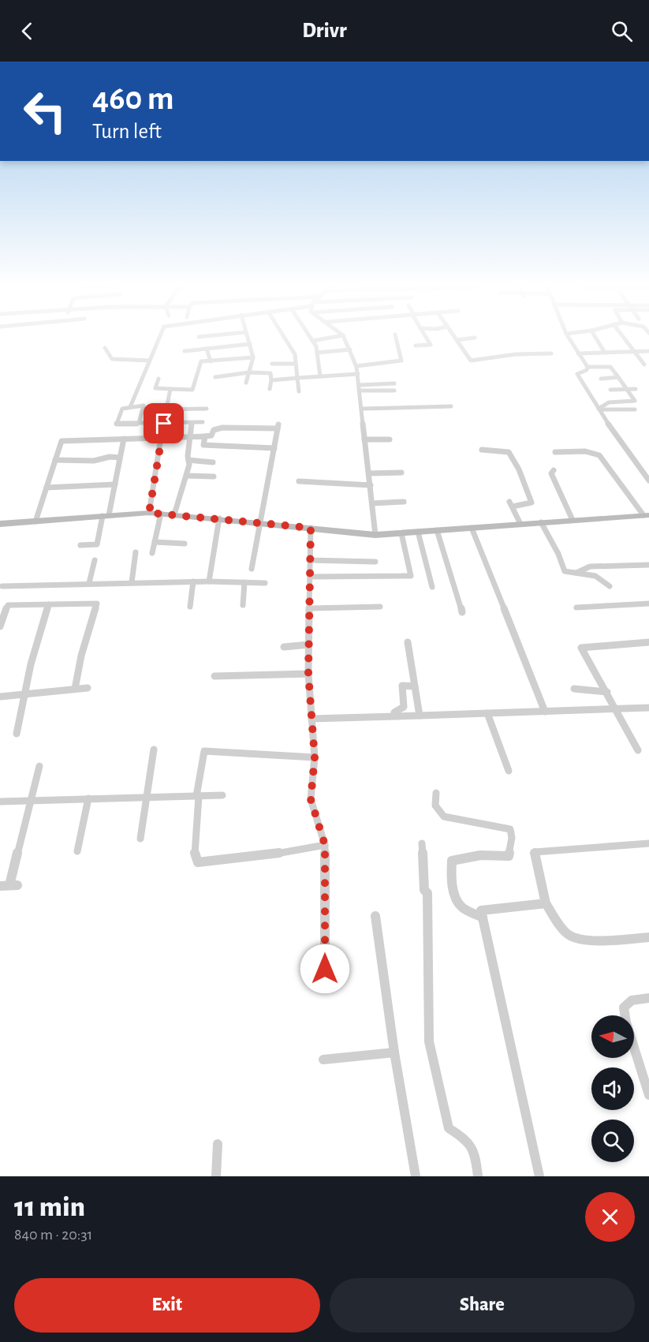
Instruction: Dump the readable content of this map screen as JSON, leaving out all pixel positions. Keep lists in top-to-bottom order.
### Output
{
  "north": "left",
  "page": {
    "header": "Drivr",
    "turn": ["460 m", "Turn left"],
    "heading": ["11 min", "840 m · 20:31"],
    "buttons": ["Exit", "Share"]
  }
}
